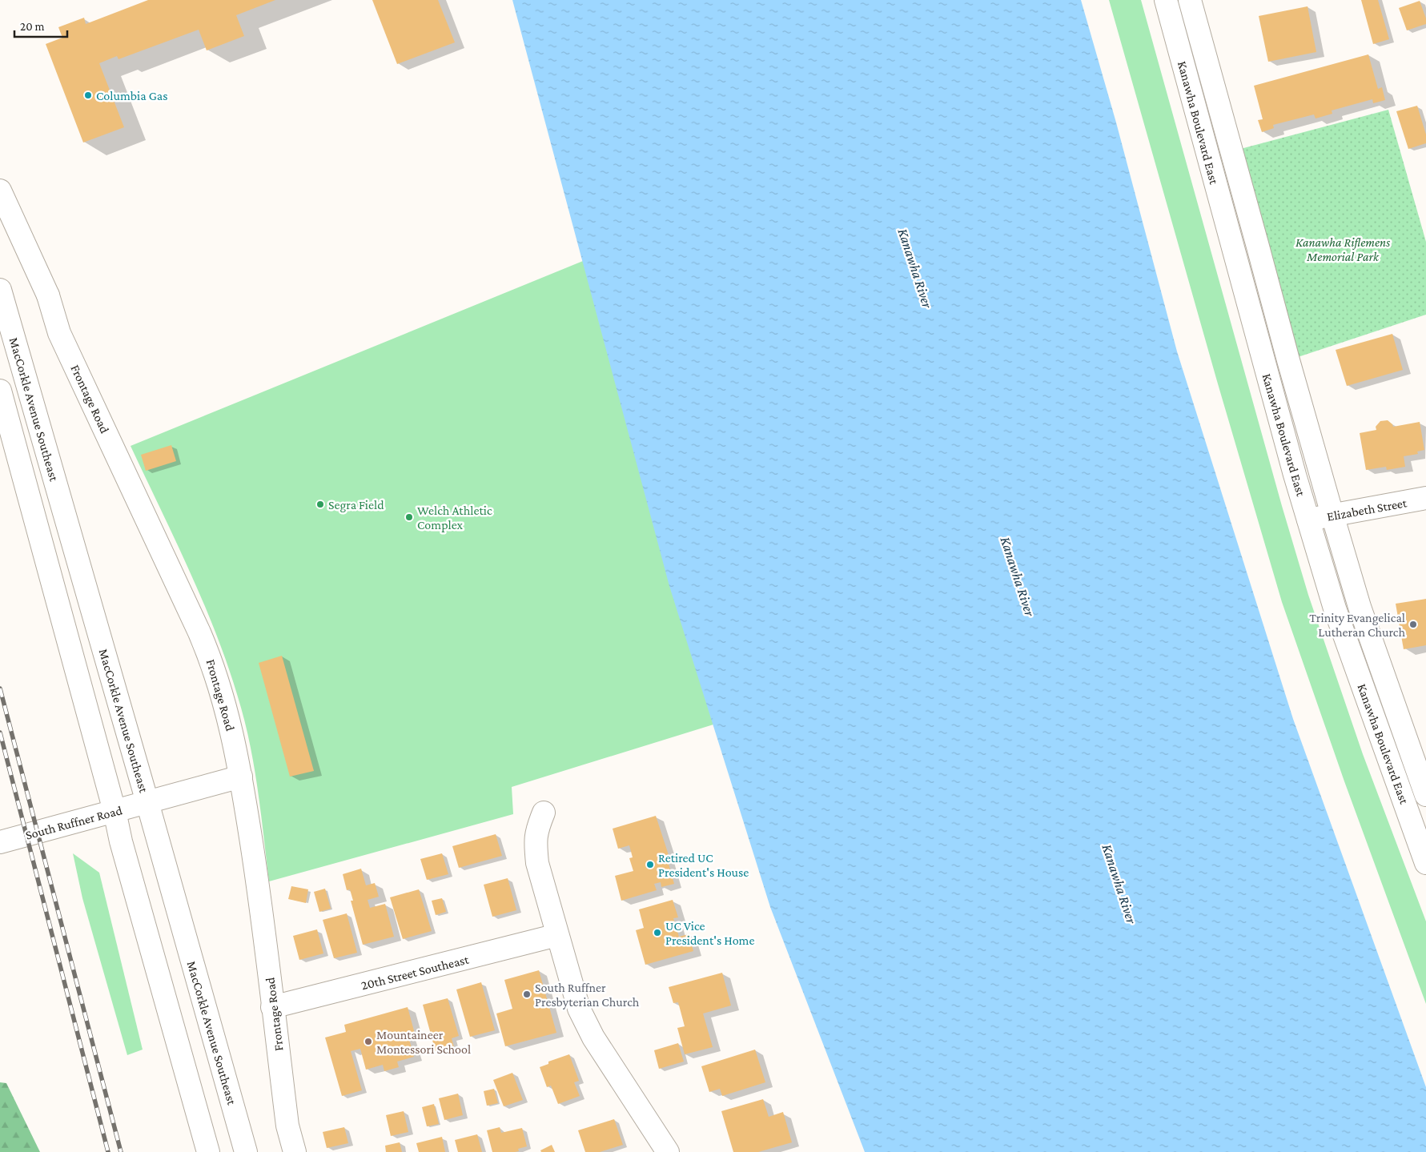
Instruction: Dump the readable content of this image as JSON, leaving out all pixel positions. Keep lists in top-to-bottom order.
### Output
{
  "streets": {
    "main road": [
      "Kanawha Boulevard East",
      "Frontage Road",
      "MacCorkle Avenue Southeast",
      "Elizabeth Street",
      "South Ruffner Road",
      "20th Street Southeast"
    ]
  },
  "crossings": [
    ["Kanawha Boulevard East", "Elizabeth Street"],
    ["Frontage Road", "South Ruffner Road"],
    ["Frontage Road", "20th Street Southeast"],
    ["MacCorkle Avenue Southeast", "South Ruffner Road"]
  ],
  "water": ["Kanawha River"],
  "parks": ["Kanawha Riflemens Memorial Park"],
  "places": [
    "Columbia Gas",
    "Segra Field",
    "Welch Athletic Complex",
    "Trinity Evangelical Lutheran Church",
    "Retired UC President's House",
    "UC Vice President's Home",
    "South Ruffner Presbyterian Church",
    "Mountaineer Montessori School"
  ],
  "scale_bar": "20 m"
}
